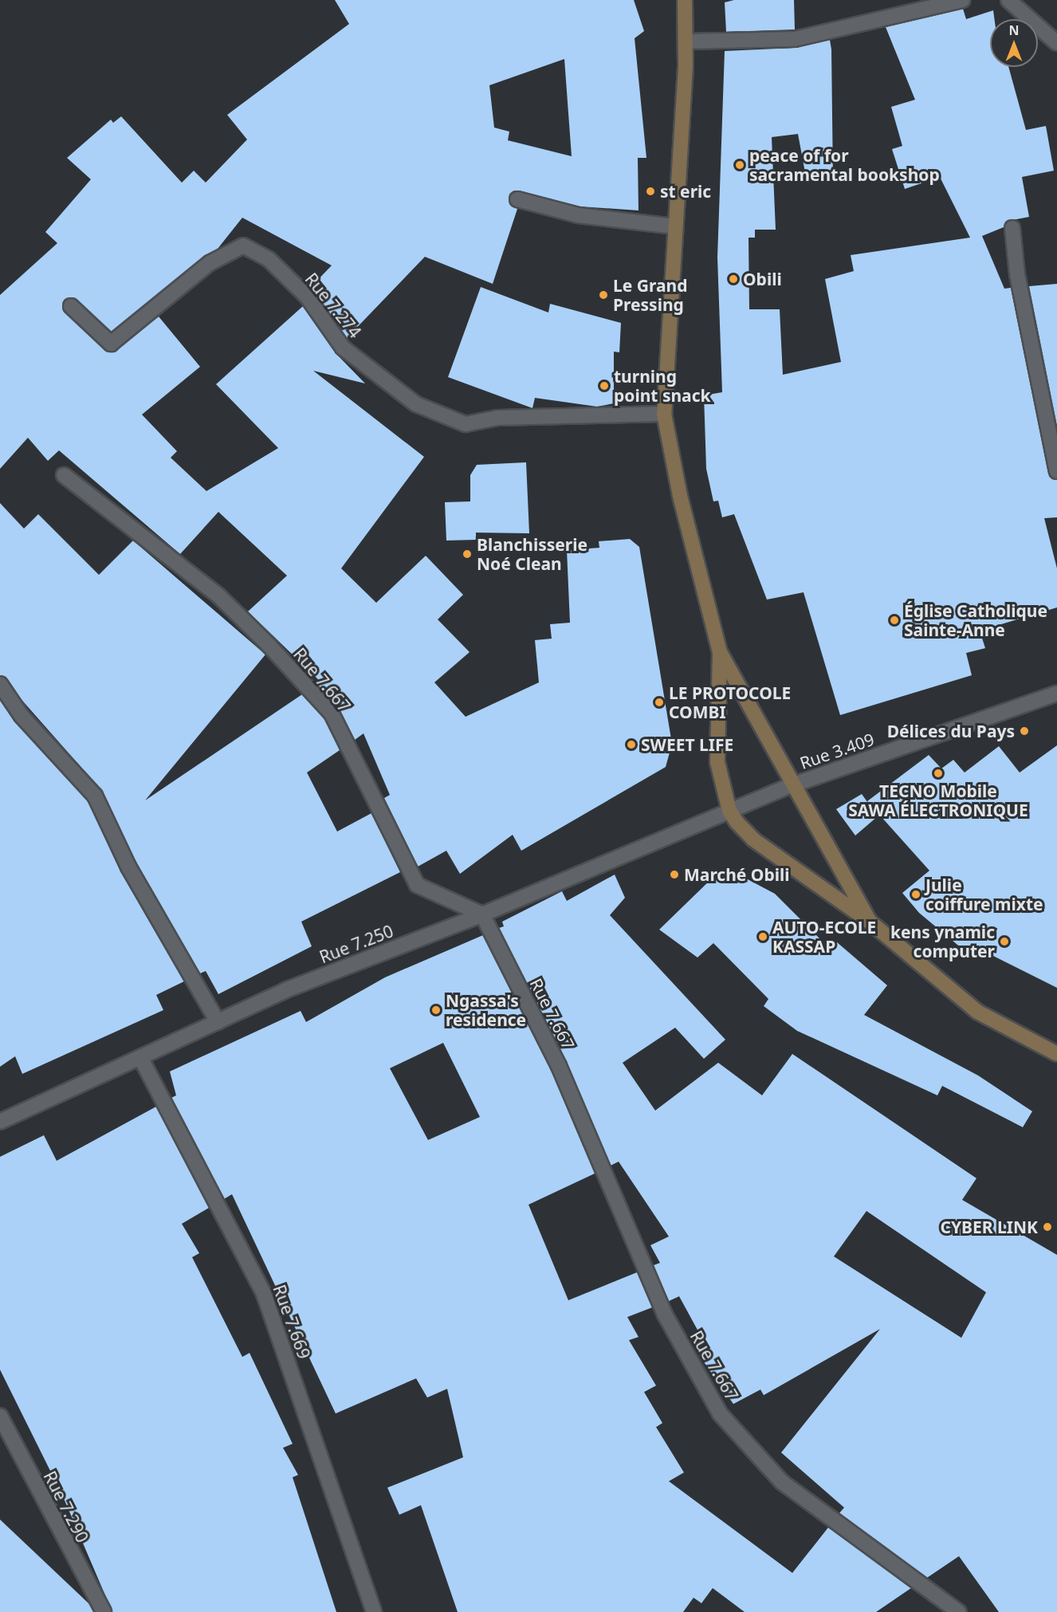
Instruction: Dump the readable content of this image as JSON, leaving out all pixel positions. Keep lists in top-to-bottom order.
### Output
{
  "streets": {
    "street": [
      "Rue 7.274",
      "Rue 7.667",
      "Rue 3.409",
      "Rue 7.250",
      "Rue 7.669",
      "Rue 7.290"
    ]
  },
  "crossings": [
    ["Rue 7.667", "Rue 7.250"],
    ["Rue 3.409", "Rue 7.250"],
    ["Rue 7.250", "Rue 7.669"]
  ],
  "places": [
    "peace of for sacramental bookshop",
    "st eric",
    "Obili",
    "Le Grand Pressing",
    "turning point snack",
    "Blanchisserie Noé Clean",
    "Église Catholique Sainte-Anne",
    "LE PROTOCOLE COMBI",
    "Délices du Pays",
    "SWEET LIFE",
    "TECNO Mobile SAWA ÉLECTRONIQUE",
    "Marché Obili",
    "Julie coiffure mixte",
    "AUTO-ECOLE KASSAP",
    "kens ynamic computer",
    "Ngassa's residence",
    "CYBER LINK"
  ],
  "north": "top"
}
